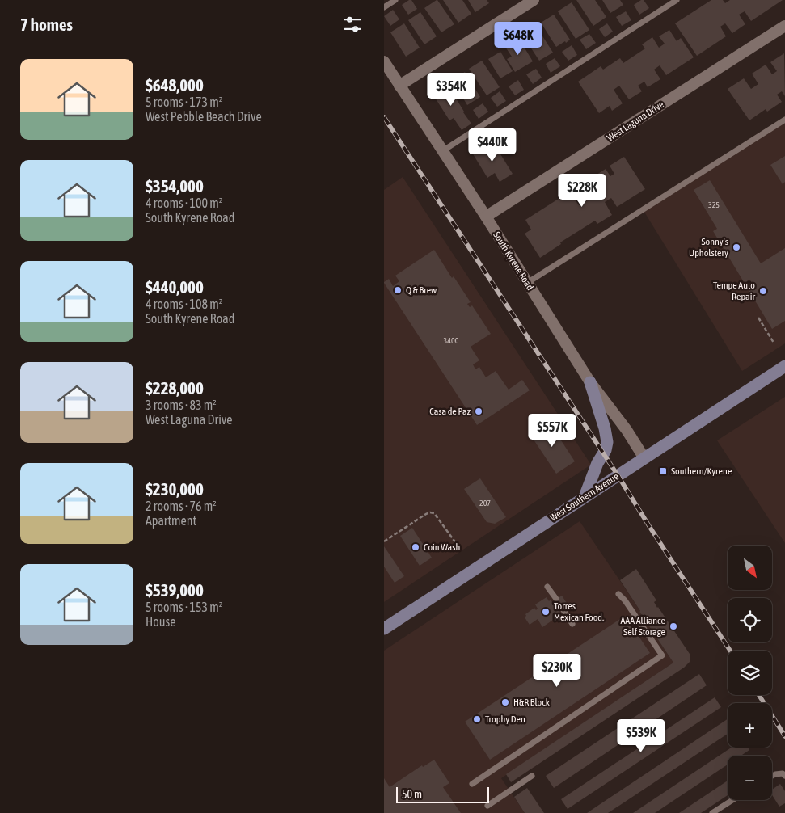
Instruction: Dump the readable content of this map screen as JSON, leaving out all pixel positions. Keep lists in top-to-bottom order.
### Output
{
  "streets": {
    "main road": ["West Southern Avenue"],
    "street": ["West Laguna Drive", "South Kyrene Road"]
  },
  "crossings": [
    ["West Laguna Drive", "South Kyrene Road"],
    ["South Kyrene Road", "West Southern Avenue"]
  ],
  "places": {
    "other": [
      "Sonny's Upholstery",
      "Q & Brew",
      "Tempe Auto Repair",
      "Casa de Paz",
      "Coin Wash",
      "Torres Mexican Food.",
      "AAA Alliance Self Storage",
      "H&R Block",
      "Trophy Den"
    ],
    "transit": ["Southern/Kyrene"]
  },
  "house_numbers": ["325", "3400", "207"],
  "scale_bar": "50 m",
  "north": "bottom right",
  "page": {
    "heading": "7 homes",
    "price": [
      "$648K",
      "$354K",
      "$440K",
      "$228K",
      "$557K",
      "$230K",
      "$539K"
    ],
    "list": [
      {
        "name": "$648,000",
        "note": "5 rooms · 173 m² · West Pebble Beach Drive"
      },
      {
        "name": "$354,000",
        "note": "4 rooms · 100 m² · South Kyrene Road"
      },
      {
        "name": "$440,000",
        "note": "4 rooms · 108 m² · South Kyrene Road"
      },
      {
        "name": "$228,000",
        "note": "3 rooms · 83 m² · West Laguna Drive"
      },
      {
        "name": "$230,000",
        "note": "2 rooms · 76 m² · Apartment"
      },
      {
        "name": "$539,000",
        "note": "5 rooms · 153 m² · House"
      }
    ],
    "map_buttons": ["+", "−"],
    "scale": "50 m"
  }
}
